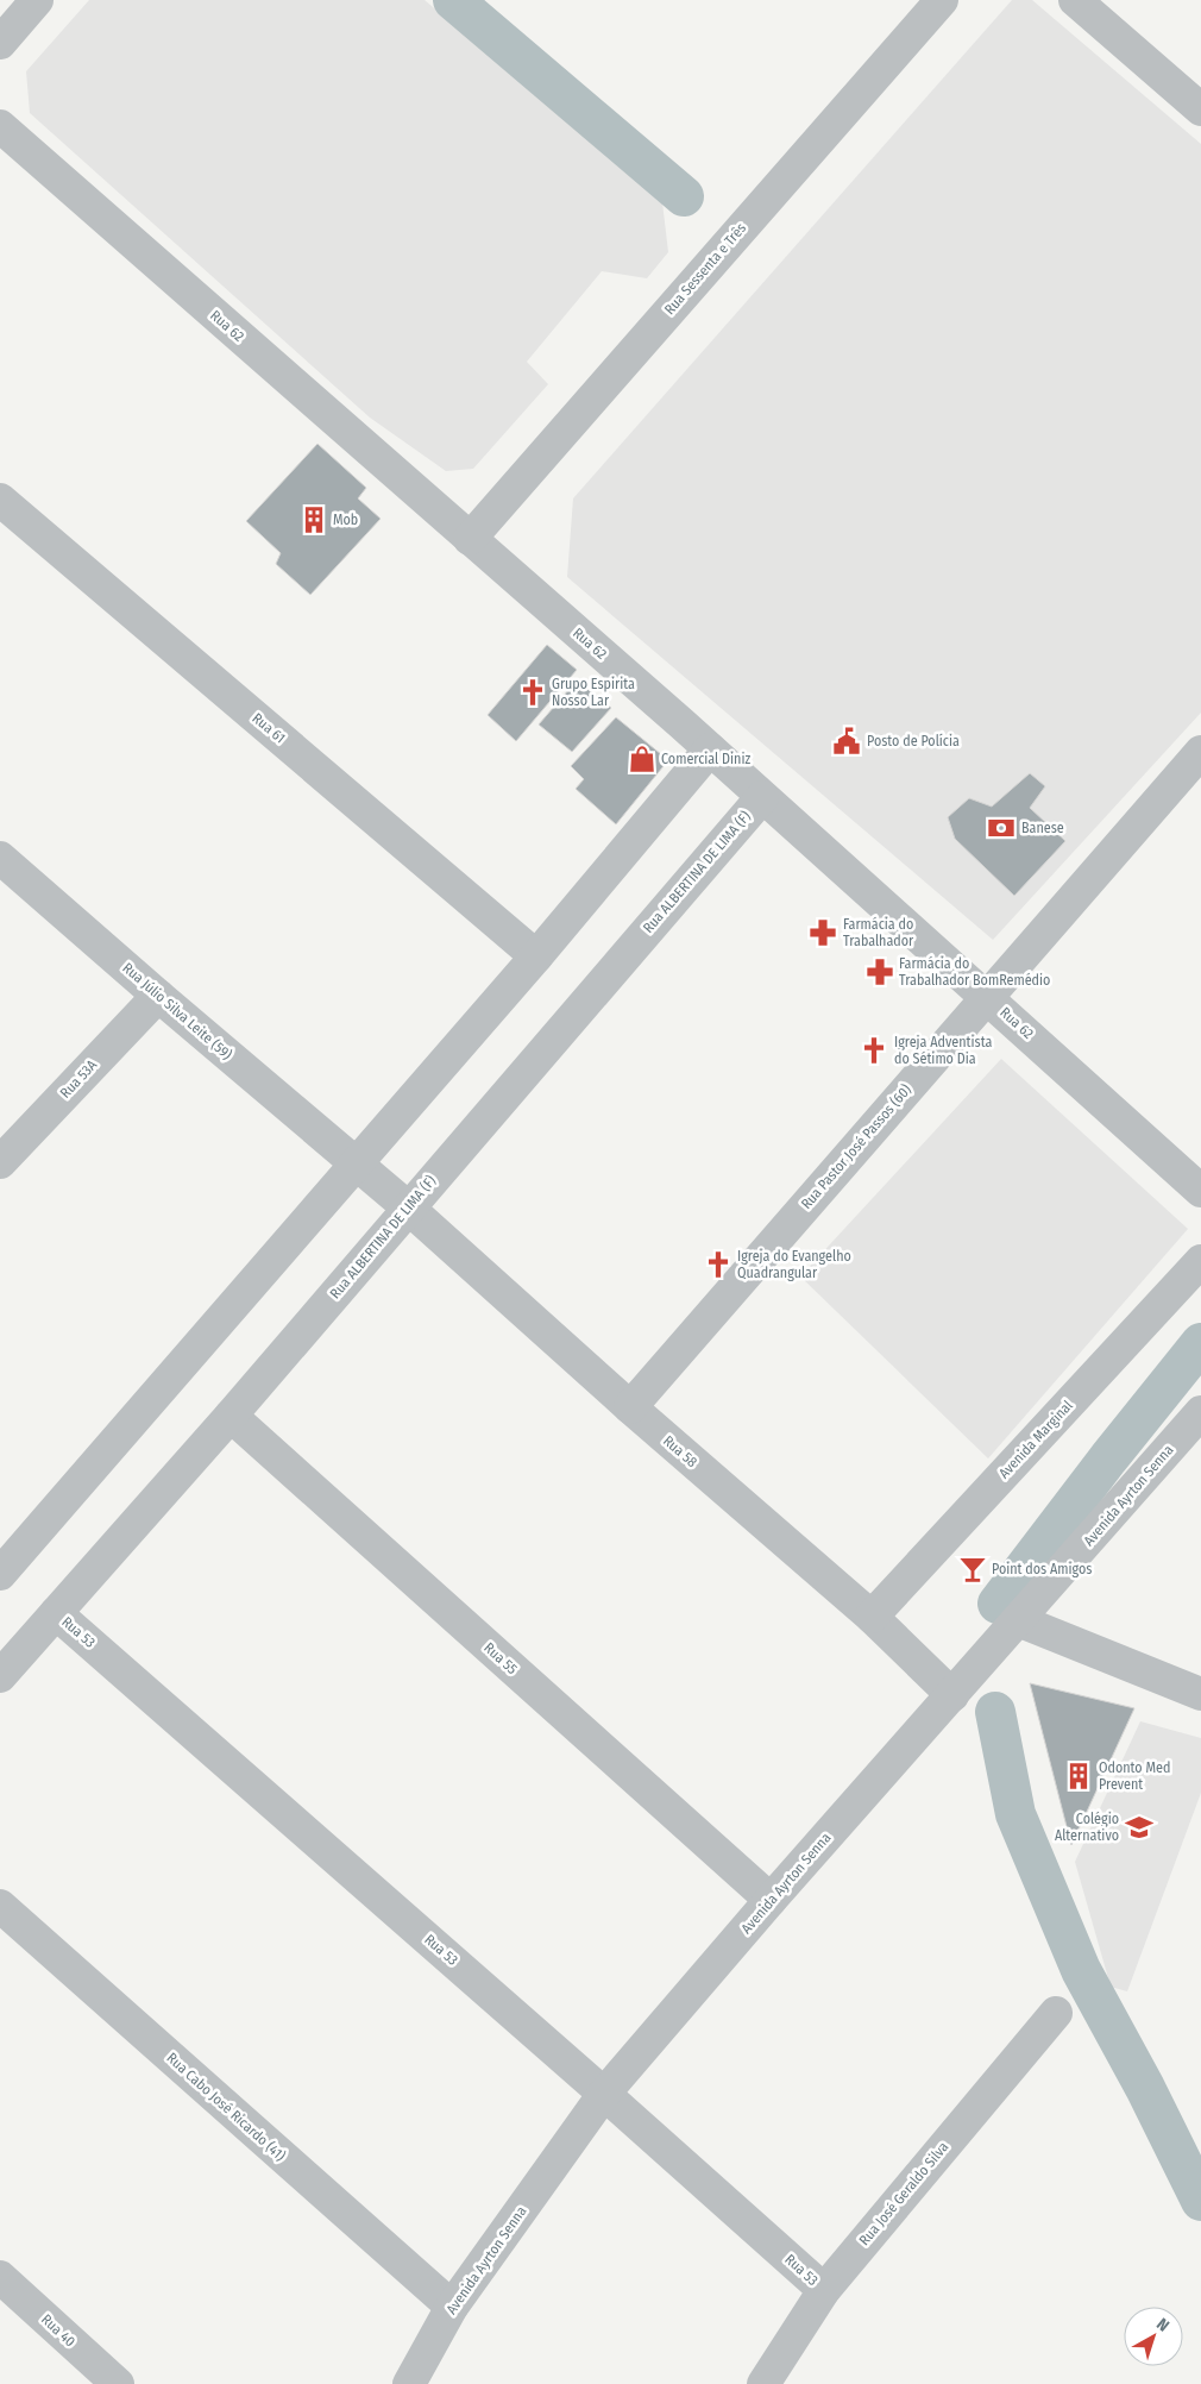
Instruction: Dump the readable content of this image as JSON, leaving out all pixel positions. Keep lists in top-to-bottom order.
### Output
{
  "streets": {
    "street": [
      "Rua Sessenta e Três",
      "Rua 62",
      "Rua 61",
      "Rua ALBERTINA DE LIMA (F)",
      "Rua Júlio Silva Leite (59)",
      "Rua 53A",
      "Rua Pastor José Passos (60)",
      "Avenida Marginal",
      "Rua 58",
      "Avenida Ayrton Senna",
      "Rua 53",
      "Rua 55",
      "Rua Cabo José Ricardo (41)",
      "Rua José Geraldo Silva",
      "Rua 40"
    ]
  },
  "crossings": [
    ["Rua Sessenta e Três", "Rua 62"],
    ["Rua 62", "Rua ALBERTINA DE LIMA (F)"],
    ["Rua 62", "Rua Pastor José Passos (60)"],
    ["Rua ALBERTINA DE LIMA (F)", "Rua Júlio Silva Leite (59)"],
    ["Rua ALBERTINA DE LIMA (F)", "Rua 58"],
    ["Rua ALBERTINA DE LIMA (F)", "Rua 53"],
    ["Rua ALBERTINA DE LIMA (F)", "Rua 55"],
    ["Rua Júlio Silva Leite (59)", "Rua 53A"],
    ["Rua Júlio Silva Leite (59)", "Rua 58"],
    ["Rua Pastor José Passos (60)", "Rua 58"],
    ["Avenida Marginal", "Rua 58"],
    ["Rua 58", "Avenida Ayrton Senna"],
    ["Avenida Ayrton Senna", "Rua 53"],
    ["Avenida Ayrton Senna", "Rua 55"],
    ["Avenida Ayrton Senna", "Rua Cabo José Ricardo (41)"],
    ["Rua 53", "Rua José Geraldo Silva"]
  ],
  "places": {
    "building": ["Mob", "Odonto Med Prevent"],
    "church": ["Grupo Espirita Nosso Lar", "Igreja Adventista do Sétimo Dia", "Igreja do Evangelho Quadrangular"],
    "public building": ["Posto de Polícia"],
    "shop": ["Comercial Diniz"],
    "bank": ["Banese"],
    "pharmacy": ["Farmácia do Trabalhador", "Farmácia do Trabalhador BomRemédio"],
    "bar": ["Point dos Amigos"],
    "school or university": ["Colégio Alternativo"]
  },
  "north": "top right"
}
